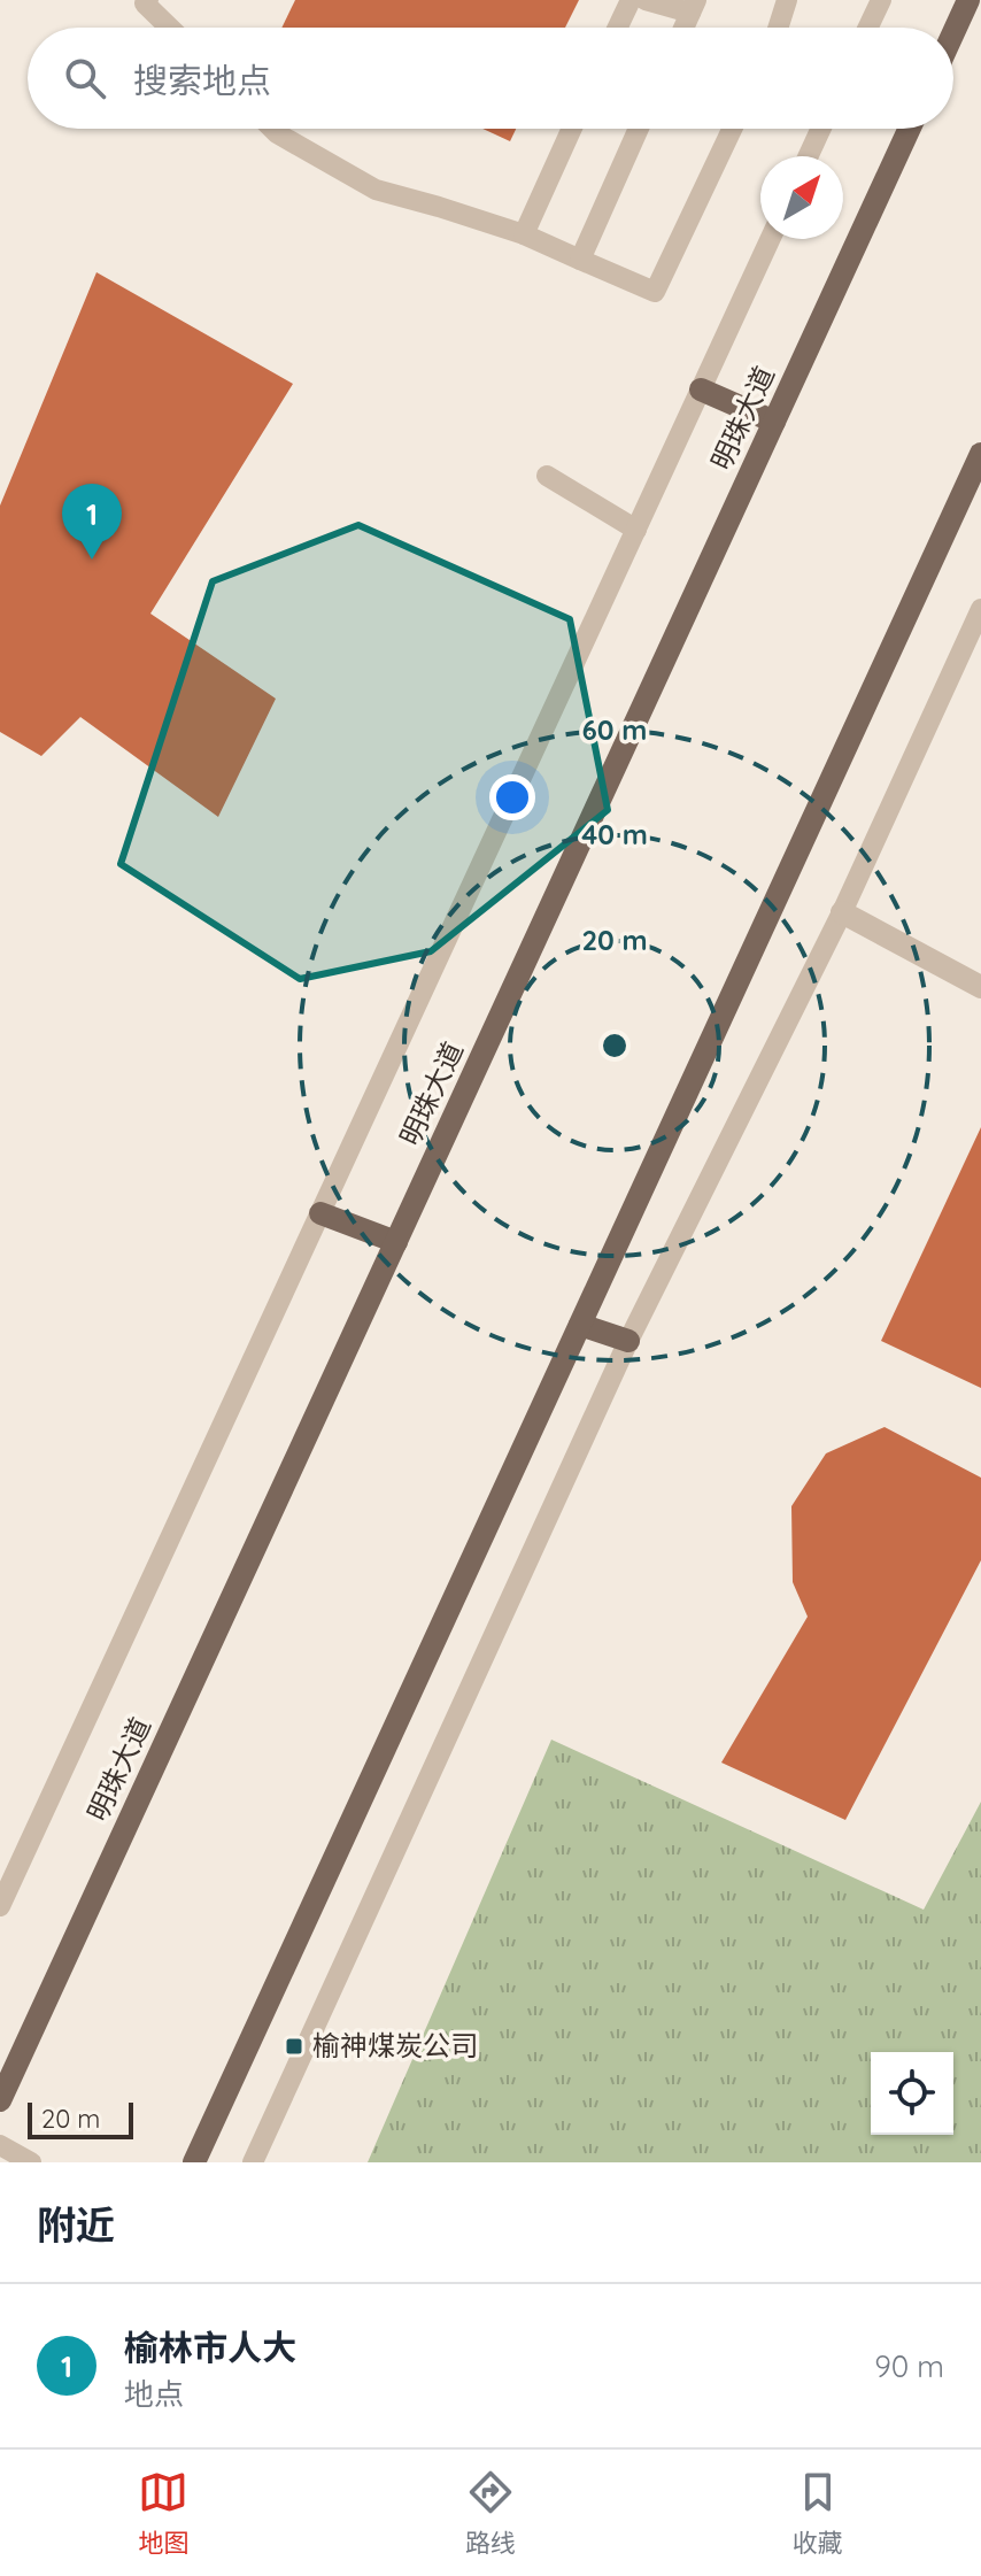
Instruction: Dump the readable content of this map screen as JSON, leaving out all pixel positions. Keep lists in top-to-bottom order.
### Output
{
  "streets": {
    "main road": ["明珠大道"]
  },
  "places": {
    "transit": ["榆神煤炭公司"]
  },
  "scale_bar": "20 m",
  "north": "top right",
  "page": {
    "search": "搜索地点",
    "pins": "1",
    "scale": "20 m",
    "heading": "附近",
    "list": [
      {
        "mark": "1",
        "name": "榆林市人大",
        "note": "地点",
        "value": "90 m"
      }
    ],
    "nav": ["地图", "路线", "收藏"]
  },
  "rings": ["60 m", "40 m", "20 m"]
}
